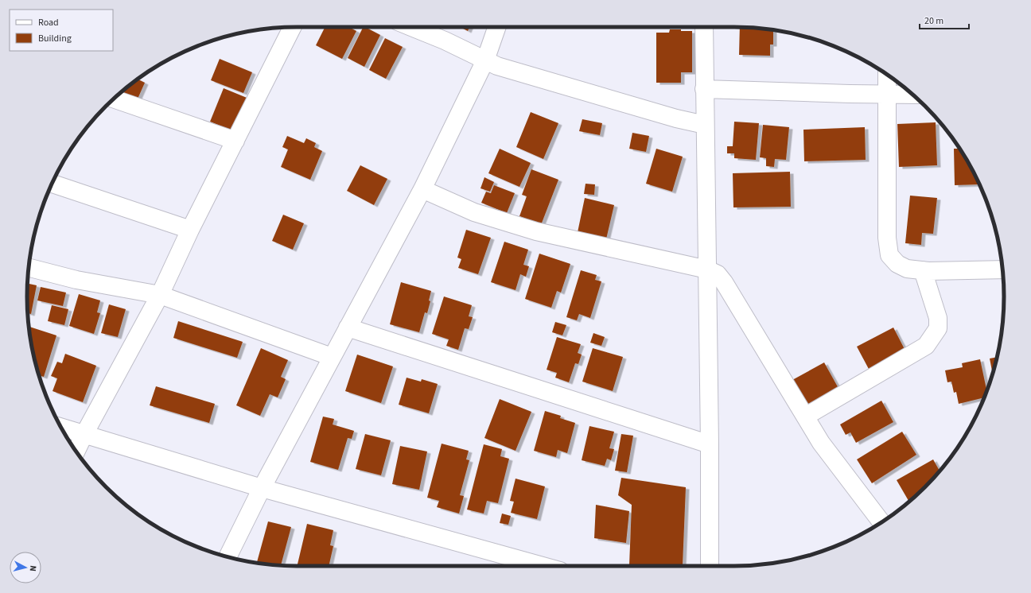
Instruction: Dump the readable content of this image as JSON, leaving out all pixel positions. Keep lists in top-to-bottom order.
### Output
{
  "legend": ["Road", "Building"],
  "scale_bar": "20 m",
  "north": "right"
}
